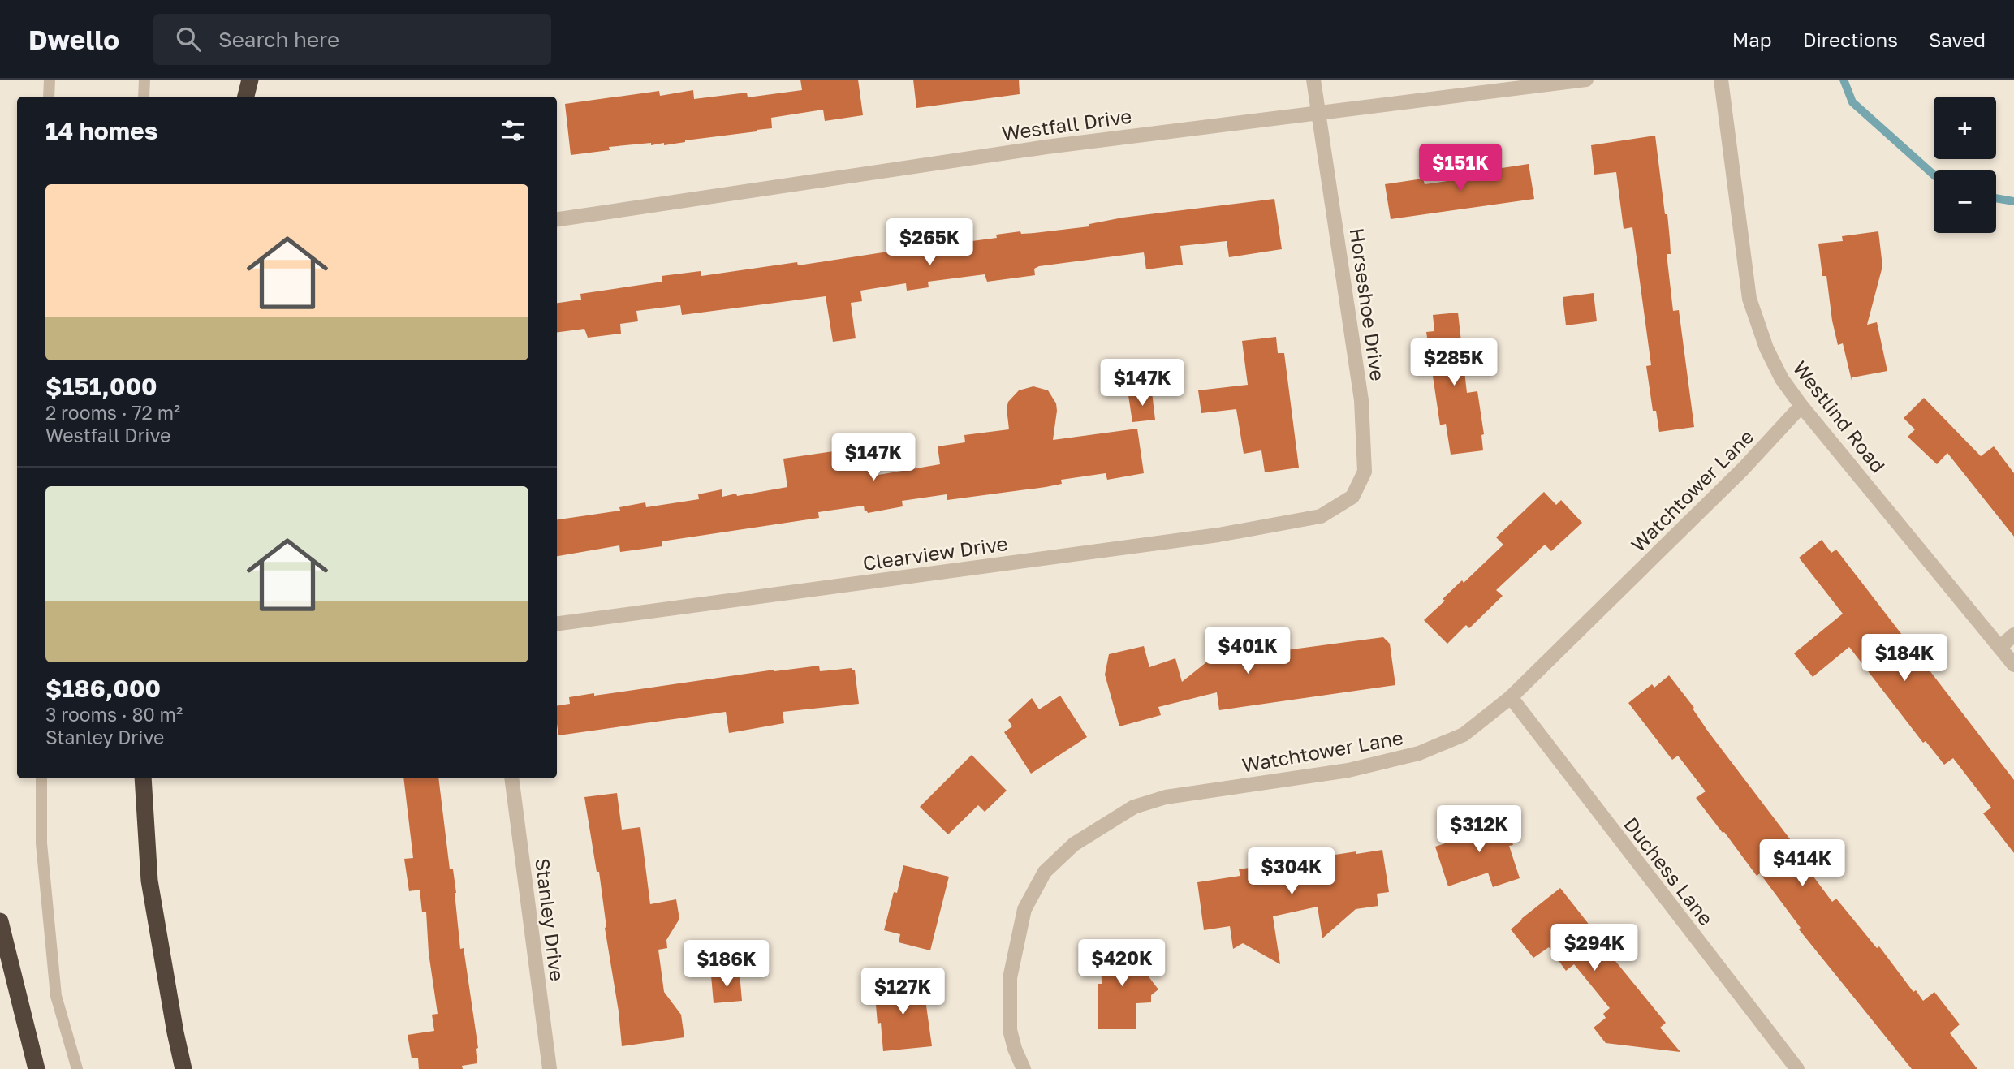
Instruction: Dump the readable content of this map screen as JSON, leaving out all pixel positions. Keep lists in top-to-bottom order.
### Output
{
  "streets": {
    "street": [
      "Westfall Drive",
      "Horseshoe Drive",
      "Westlind Road",
      "Watchtower Lane",
      "Clearview Drive",
      "Duchess Lane",
      "Stanley Drive"
    ]
  },
  "crossings": [
    ["Westfall Drive", "Horseshoe Drive"],
    ["Horseshoe Drive", "Clearview Drive"],
    ["Westlind Road", "Watchtower Lane"],
    ["Watchtower Lane", "Duchess Lane"]
  ],
  "page": {
    "header": "Dwello",
    "search": "Search here",
    "nav": ["Map", "Directions", "Saved"],
    "map_buttons": ["+", "−"],
    "heading": "14 homes",
    "price": [
      "$151K",
      "$265K",
      "$285K",
      "$147K",
      "$147K",
      "$401K",
      "$184K",
      "$312K",
      "$414K",
      "$304K",
      "$294K",
      "$420K",
      "$186K",
      "$127K"
    ],
    "list": [
      {
        "name": "$151,000",
        "note": "2 rooms · 72 m² · Westfall Drive"
      },
      {
        "name": "$186,000",
        "note": "3 rooms · 80 m² · Stanley Drive"
      }
    ]
  }
}
